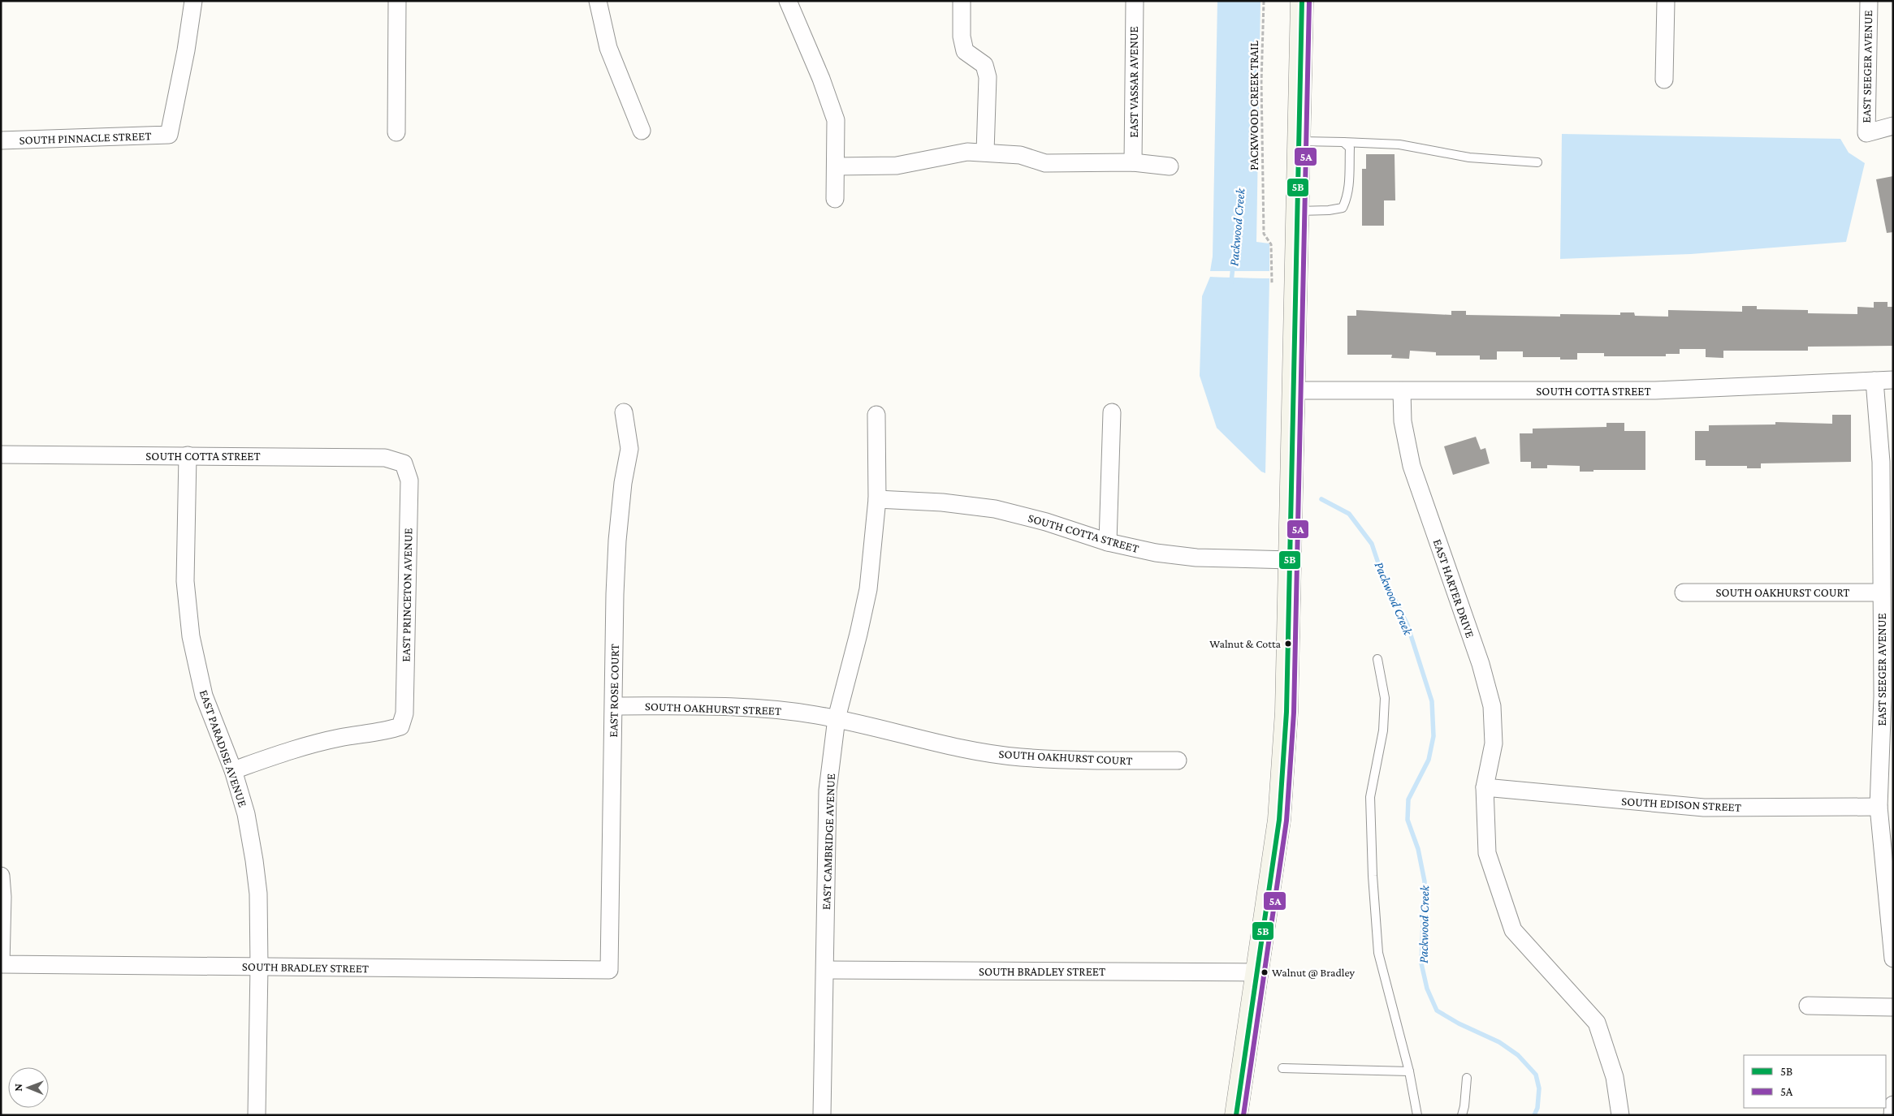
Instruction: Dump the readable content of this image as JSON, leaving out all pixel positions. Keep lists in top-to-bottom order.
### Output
{
  "streets": {
    "street": [
      "EAST SEEGER AVENUE",
      "EAST VASSAR AVENUE",
      "SOUTH PINNACLE STREET",
      "SOUTH COTTA STREET",
      "EAST HARTER DRIVE",
      "SOUTH OAKHURST COURT",
      "EAST PRINCETON AVENUE",
      "EAST ROSE COURT",
      "SOUTH OAKHURST STREET",
      "EAST PARADISE AVENUE",
      "SOUTH EDISON STREET",
      "EAST CAMBRIDGE AVENUE",
      "SOUTH BRADLEY STREET"
    ],
    "path": ["PACKWOOD CREEK TRAIL"]
  },
  "crossings": [
    ["EAST SEEGER AVENUE", "SOUTH COTTA STREET"],
    ["EAST SEEGER AVENUE", "SOUTH OAKHURST COURT"],
    ["EAST SEEGER AVENUE", "SOUTH EDISON STREET"],
    ["SOUTH COTTA STREET", "EAST HARTER DRIVE"],
    ["SOUTH COTTA STREET", "EAST PRINCETON AVENUE"],
    ["SOUTH COTTA STREET", "EAST PARADISE AVENUE"],
    ["SOUTH COTTA STREET", "EAST CAMBRIDGE AVENUE"],
    ["EAST HARTER DRIVE", "SOUTH EDISON STREET"],
    ["SOUTH OAKHURST COURT", "SOUTH OAKHURST STREET"],
    ["SOUTH OAKHURST COURT", "EAST CAMBRIDGE AVENUE"],
    ["EAST PRINCETON AVENUE", "EAST PARADISE AVENUE"],
    ["EAST ROSE COURT", "SOUTH OAKHURST STREET"],
    ["EAST ROSE COURT", "SOUTH BRADLEY STREET"],
    ["SOUTH OAKHURST STREET", "EAST CAMBRIDGE AVENUE"],
    ["EAST PARADISE AVENUE", "SOUTH BRADLEY STREET"],
    ["EAST CAMBRIDGE AVENUE", "SOUTH BRADLEY STREET"]
  ],
  "water": ["Packwood Creek"],
  "places": ["Walnut & Cotta", "Walnut @ Bradley"],
  "lines": ["transit line 5B", "transit line 5A"],
  "legend": ["5B", "5A"],
  "north": "left"
}
